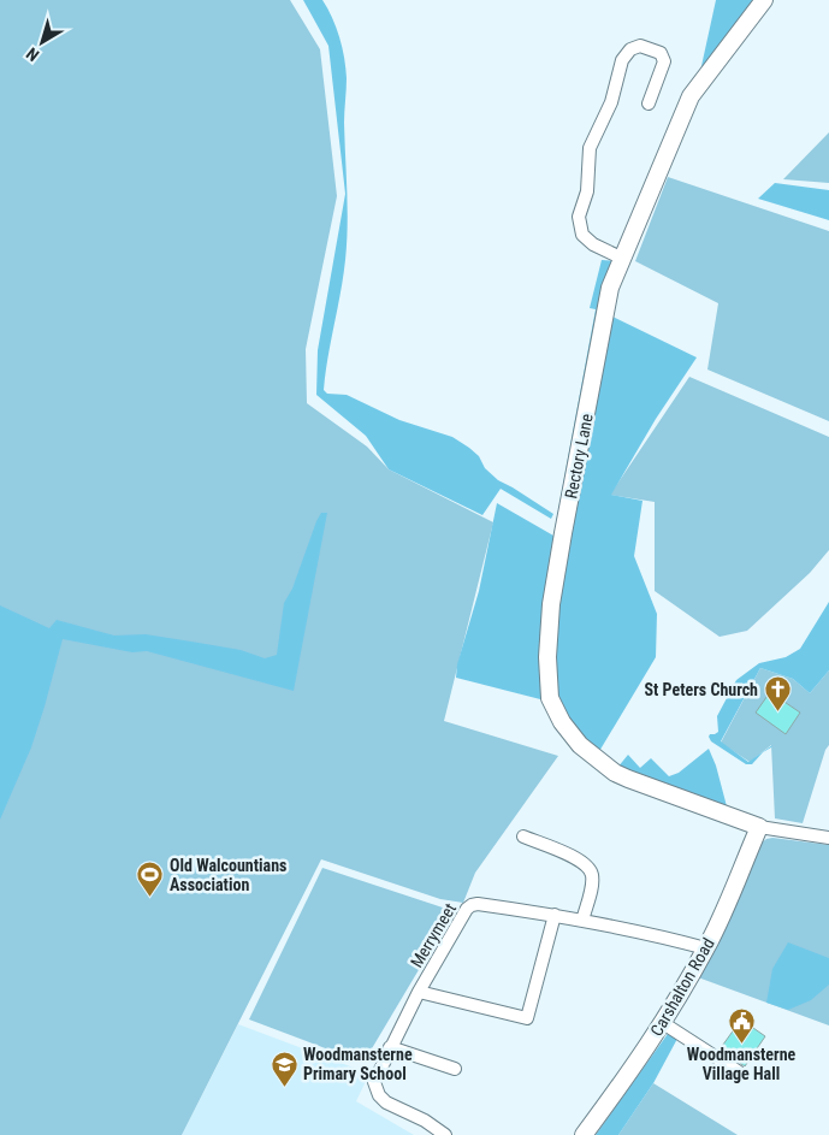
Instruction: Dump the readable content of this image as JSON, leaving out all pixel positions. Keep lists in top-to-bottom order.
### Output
{
  "streets": {
    "main road": ["Rectory Lane", "Carshalton Road"],
    "street": ["Merrymeet"]
  },
  "crossings": [
    ["Rectory Lane", "Carshalton Road"],
    ["Merrymeet", "Carshalton Road"]
  ],
  "places": {
    "church": ["St Peters Church"],
    "sports": ["Old Walcountians Association"],
    "public building": ["Woodmansterne Village Hall"],
    "school or university": ["Woodmansterne Primary School"]
  },
  "north": "bottom left"
}
